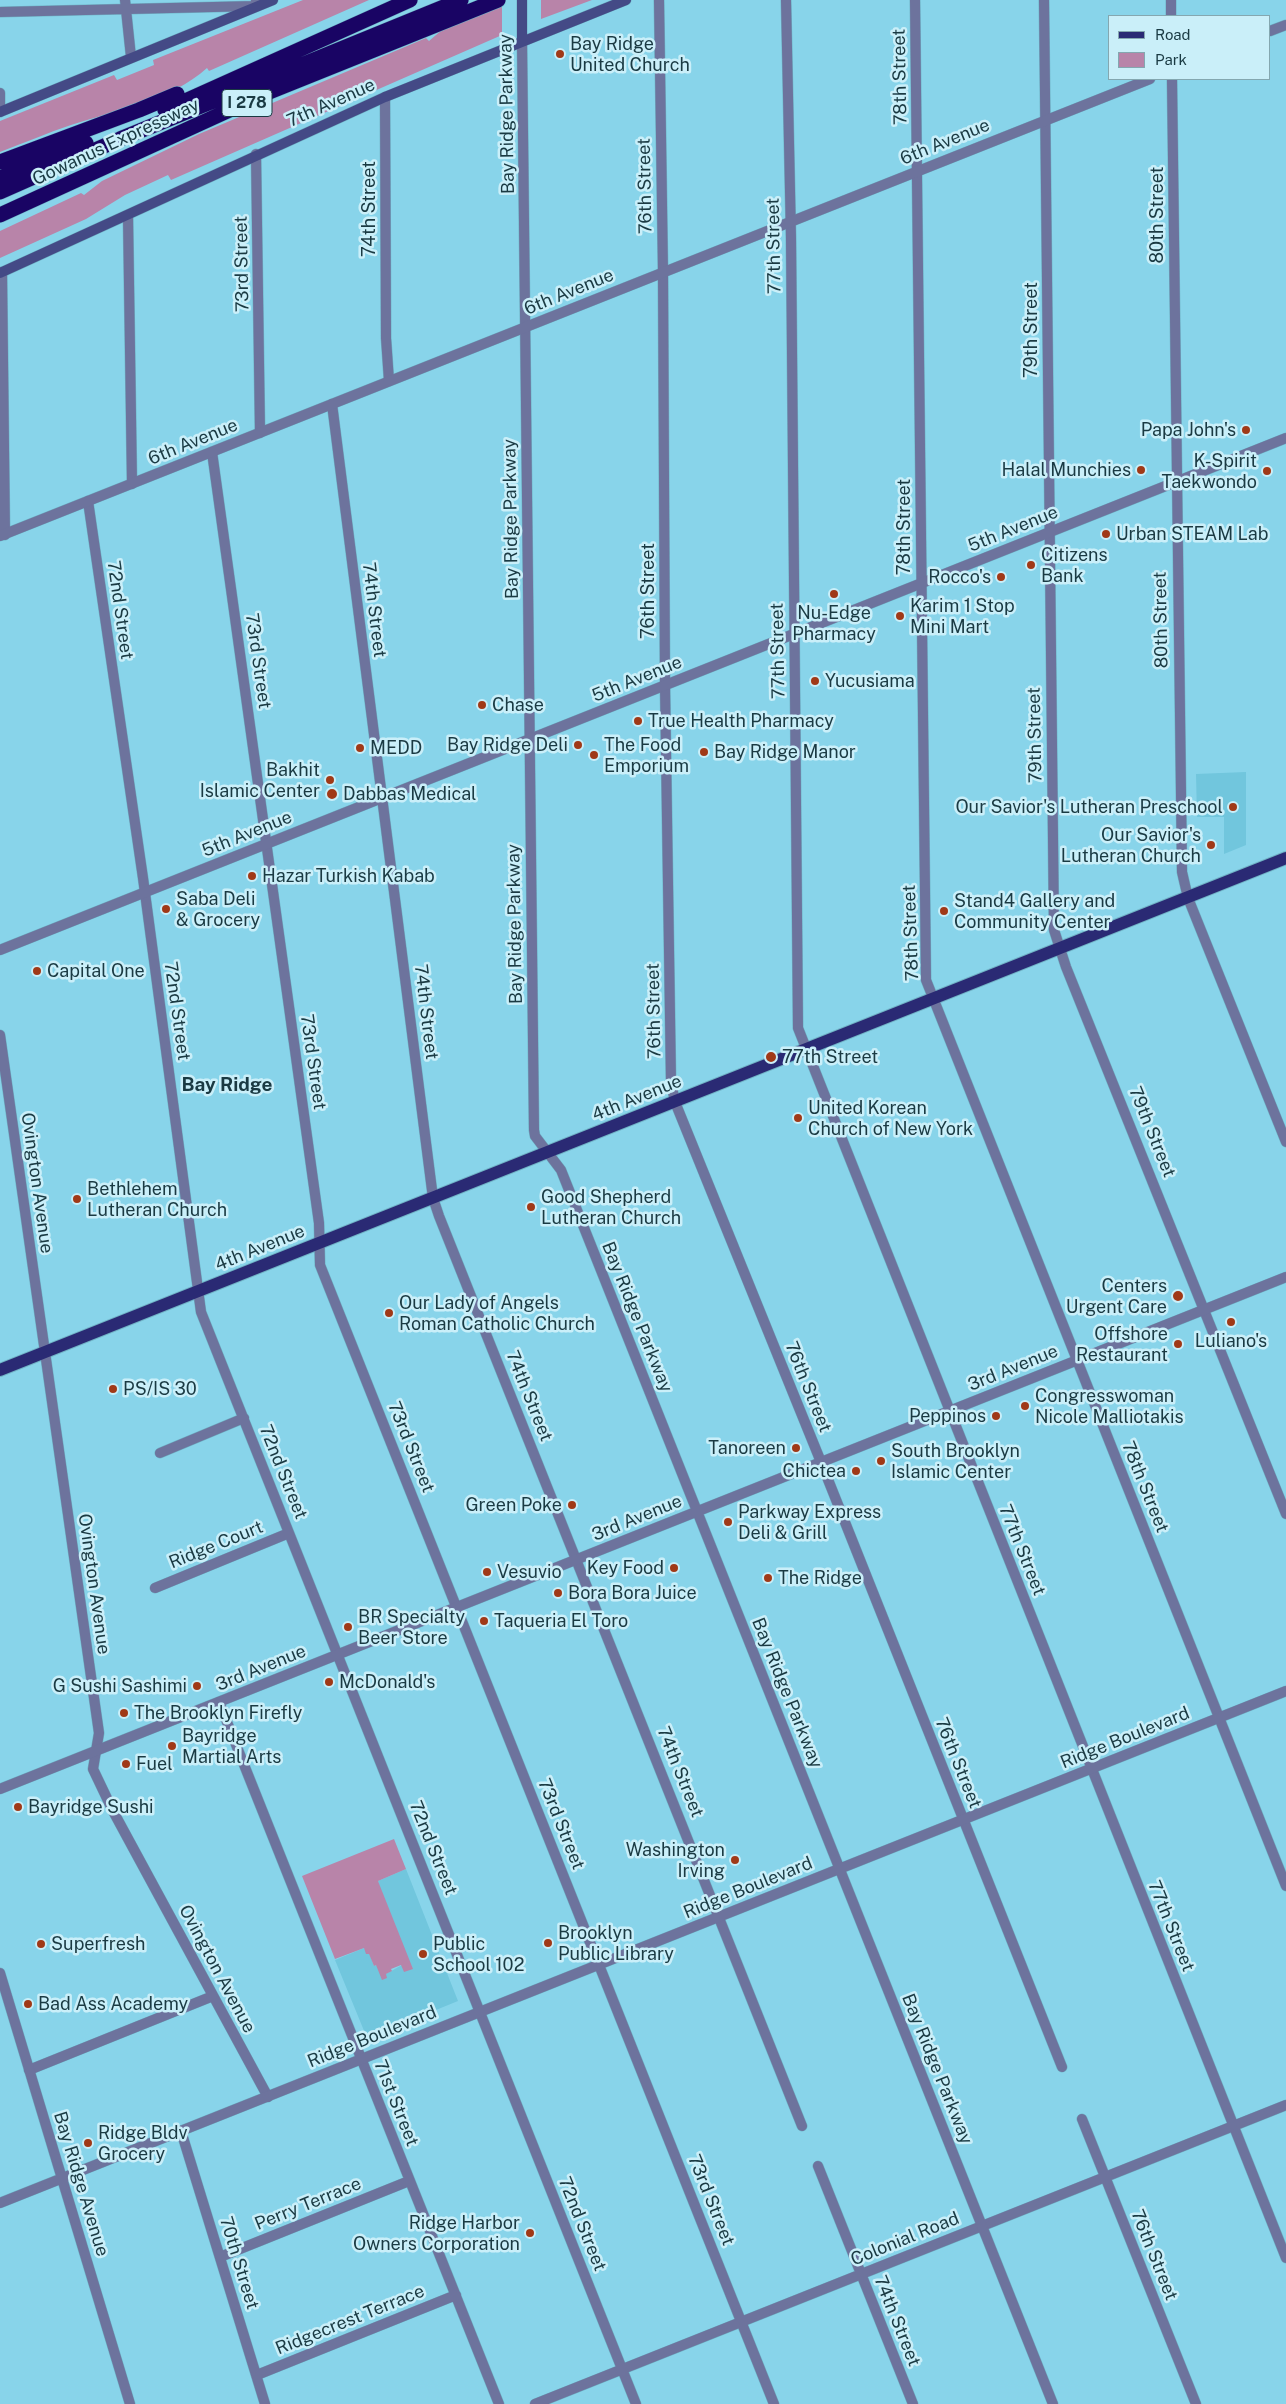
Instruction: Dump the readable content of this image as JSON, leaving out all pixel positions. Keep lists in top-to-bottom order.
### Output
{
  "streets": {
    "highway": ["I 278", "Gowanus Expressway"],
    "main road": ["7th Avenue", "Bay Ridge Parkway", "4th Avenue"],
    "street": [
      "78th Street",
      "6th Avenue",
      "76th Street",
      "74th Street",
      "80th Street",
      "77th Street",
      "73rd Street",
      "79th Street",
      "5th Avenue",
      "72nd Street",
      "Ovington Avenue",
      "3rd Avenue",
      "Ridge Court",
      "Ridge Boulevard",
      "71st Street",
      "Bay Ridge Avenue",
      "Perry Terrace",
      "Colonial Road",
      "70th Street",
      "Ridgecrest Terrace"
    ]
  },
  "crossings": [
    ["78th Street", "6th Avenue"],
    ["78th Street", "5th Avenue"],
    ["78th Street", "4th Avenue"],
    ["78th Street", "3rd Avenue"],
    ["78th Street", "Ridge Boulevard"],
    ["7th Avenue", "Bay Ridge Parkway"],
    ["7th Avenue", "74th Street"],
    ["7th Avenue", "73rd Street"],
    ["Bay Ridge Parkway", "6th Avenue"],
    ["Bay Ridge Parkway", "5th Avenue"],
    ["Bay Ridge Parkway", "4th Avenue"],
    ["Bay Ridge Parkway", "3rd Avenue"],
    ["Bay Ridge Parkway", "Ridge Boulevard"],
    ["Bay Ridge Parkway", "Colonial Road"],
    ["6th Avenue", "76th Street"],
    ["6th Avenue", "74th Street"],
    ["6th Avenue", "77th Street"],
    ["6th Avenue", "73rd Street"],
    ["6th Avenue", "79th Street"],
    ["6th Avenue", "72nd Street"],
    ["76th Street", "5th Avenue"],
    ["76th Street", "4th Avenue"],
    ["76th Street", "3rd Avenue"],
    ["76th Street", "Ridge Boulevard"],
    ["76th Street", "Colonial Road"],
    ["74th Street", "5th Avenue"],
    ["74th Street", "4th Avenue"],
    ["74th Street", "3rd Avenue"],
    ["74th Street", "Ridge Boulevard"],
    ["74th Street", "Colonial Road"],
    ["80th Street", "5th Avenue"],
    ["80th Street", "4th Avenue"],
    ["77th Street", "5th Avenue"],
    ["77th Street", "4th Avenue"],
    ["77th Street", "3rd Avenue"],
    ["77th Street", "Ridge Boulevard"],
    ["77th Street", "Colonial Road"],
    ["73rd Street", "5th Avenue"],
    ["73rd Street", "4th Avenue"],
    ["73rd Street", "3rd Avenue"],
    ["73rd Street", "Ridge Boulevard"],
    ["73rd Street", "Colonial Road"],
    ["79th Street", "5th Avenue"],
    ["79th Street", "4th Avenue"],
    ["79th Street", "3rd Avenue"],
    ["5th Avenue", "72nd Street"],
    ["72nd Street", "4th Avenue"],
    ["72nd Street", "3rd Avenue"],
    ["72nd Street", "Ridge Court"],
    ["72nd Street", "Ridge Boulevard"],
    ["72nd Street", "Colonial Road"],
    ["4th Avenue", "Ovington Avenue"],
    ["Ovington Avenue", "3rd Avenue"],
    ["Ovington Avenue", "Ridge Boulevard"],
    ["3rd Avenue", "71st Street"],
    ["Ridge Boulevard", "71st Street"],
    ["Ridge Boulevard", "Bay Ridge Avenue"],
    ["Ridge Boulevard", "70th Street"],
    ["71st Street", "Perry Terrace"],
    ["71st Street", "Ridgecrest Terrace"],
    ["Perry Terrace", "70th Street"],
    ["70th Street", "Ridgecrest Terrace"]
  ],
  "districts": ["Bay Ridge"],
  "places": [
    "Bay Ridge United Church",
    "Papa John's",
    "Halal Munchies",
    "K-Spirit Taekwondo",
    "Urban STEAM Lab",
    "Citizens Bank",
    "Rocco's",
    "Nu-Edge Pharmacy",
    "Karim 1 Stop Mini Mart",
    "Yucusiama",
    "Chase",
    "True Health Pharmacy",
    "Bay Ridge Deli",
    "MEDD",
    "Bay Ridge Manor",
    "The Food Emporium",
    "Bakhit Islamic Center",
    "Dabbas Medical",
    "Our Savior's Lutheran Preschool",
    "Our Savior's Lutheran Church",
    "Hazar Turkish Kabab",
    "Saba Deli & Grocery",
    "Stand4 Gallery and Community Center",
    "Capital One",
    "77th Street",
    "United Korean Church of New York",
    "Bethlehem Lutheran Church",
    "Good Shepherd Lutheran Church",
    "Centers Urgent Care",
    "Our Lady of Angels Roman Catholic Church",
    "Luliano's",
    "Offshore Restaurant",
    "PS/IS 30",
    "Congresswoman Nicole Malliotakis",
    "Peppinos",
    "Tanoreen",
    "South Brooklyn Islamic Center",
    "Chictea",
    "Green Poke",
    "Parkway Express Deli & Grill",
    "Key Food",
    "Vesuvio",
    "The Ridge",
    "Bora Bora Juice",
    "Taqueria El Toro",
    "BR Specialty Beer Store",
    "McDonald's",
    "G Sushi Sashimi",
    "The Brooklyn Firefly",
    "Bayridge Martial Arts",
    "Fuel",
    "Bayridge Sushi",
    "Washington Irving",
    "Brooklyn Public Library",
    "Superfresh",
    "Public School 102",
    "Bad Ass Academy",
    "Ridge Bldv Grocery",
    "Ridge Harbor Owners Corporation"
  ],
  "legend": ["Road", "Park"]
}
